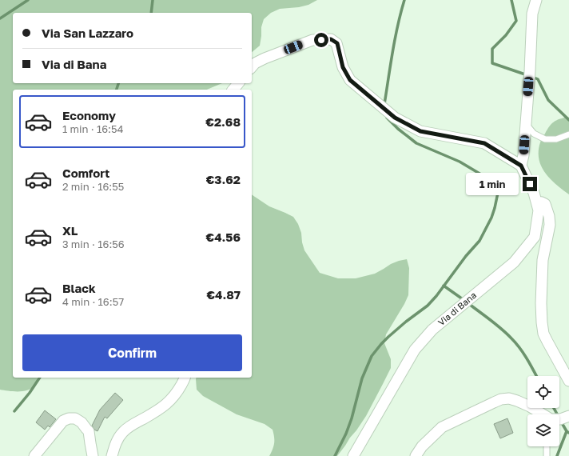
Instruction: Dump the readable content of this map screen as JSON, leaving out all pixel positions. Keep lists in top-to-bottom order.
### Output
{
  "streets": {
    "street": ["Via di Bana"]
  },
  "page": {
    "banner": ["Via San Lazzaro", "Via di Bana"],
    "list": [
      {
        "name": "Economy",
        "note": "1 min · 16:54",
        "value": "€2.68"
      },
      {
        "name": "Comfort",
        "note": "2 min · 16:55",
        "value": "€3.62"
      },
      {
        "name": "XL",
        "note": "3 min · 16:56",
        "value": "€4.56"
      },
      {
        "name": "Black",
        "note": "4 min · 16:57",
        "value": "€4.87"
      }
    ],
    "bubble": "1 min",
    "buttons": "Confirm"
  }
}
